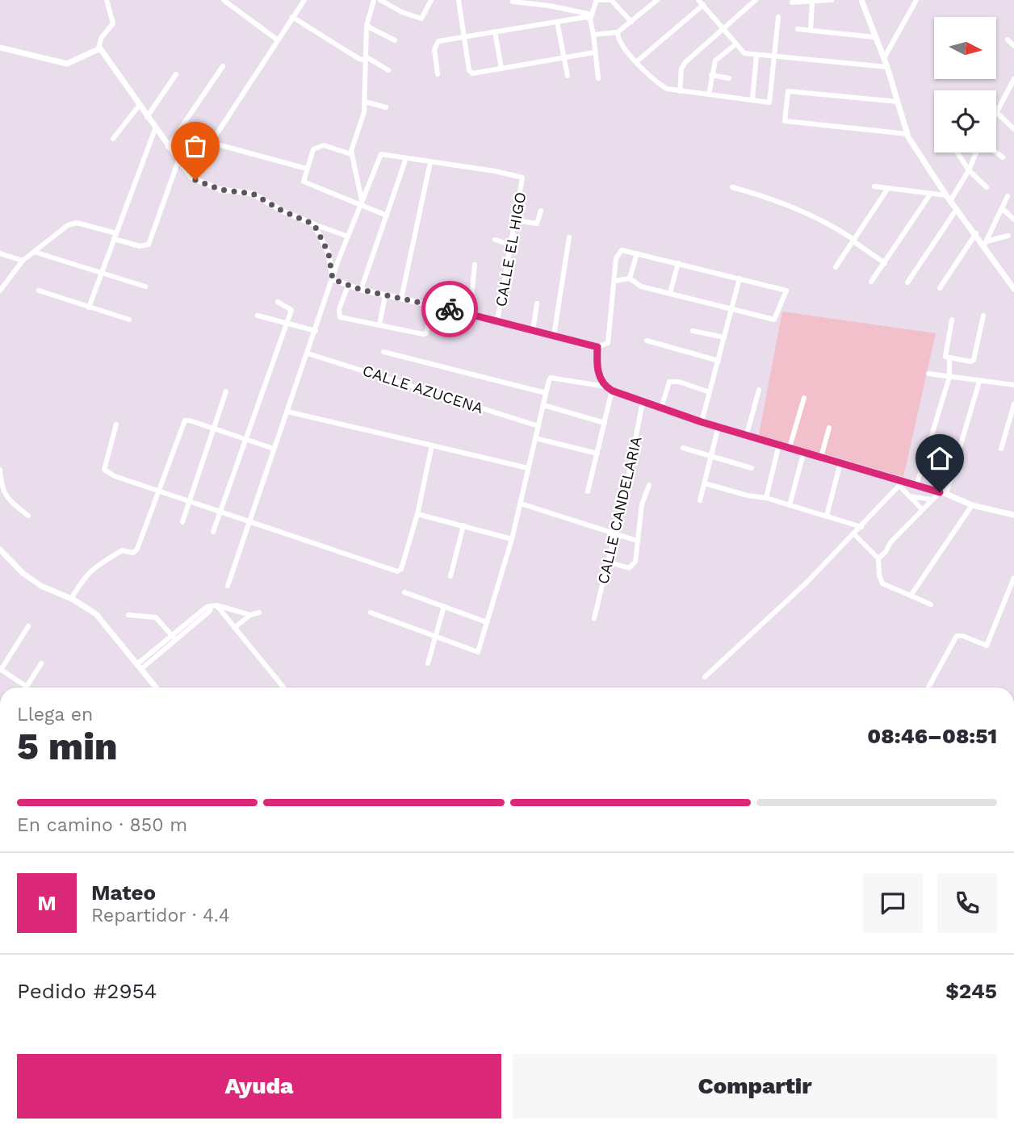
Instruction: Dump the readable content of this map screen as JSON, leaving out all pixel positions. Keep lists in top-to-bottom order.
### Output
{
  "streets": {
    "street": ["CALLE EL HIGO", "CALLE AZUCENA", "CALLE CANDELARIA"]
  },
  "north": "right",
  "page": {
    "heading": ["5 min", "Llega en", "08:46–08:51"],
    "panel": [
      "Mateo",
      "Repartidor · 4.4",
      "Pedido #2954",
      "$245"
    ],
    "bar": "En camino · 850 m",
    "round": "M",
    "buttons": ["Ayuda", "Compartir"]
  }
}
